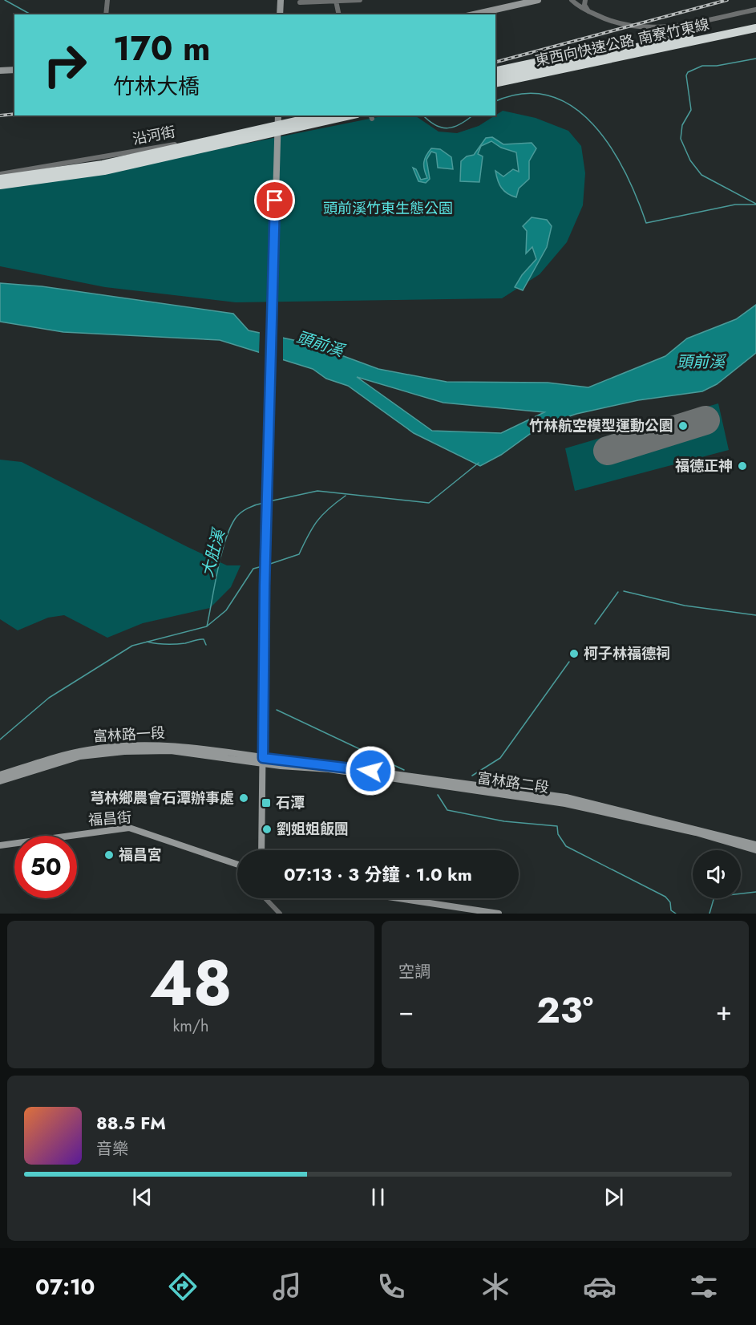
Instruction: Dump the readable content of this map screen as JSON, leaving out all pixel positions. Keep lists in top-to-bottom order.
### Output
{
  "streets": {
    "highway": ["東西向快速公路 南寮竹東線"],
    "main road": ["富林路一段", "富林路二段", "福昌街"],
    "street": ["沿河街"]
  },
  "crossings": [
    ["富林路一段", "富林路二段"]
  ],
  "water": ["頭前溪", "大肚溪"],
  "parks": ["頭前溪竹東生態公園"],
  "places": {
    "other": [
      "竹林航空模型運動公園",
      "福德正神",
      "柯子林福德祠",
      "芎林鄉農會石潭辦事處",
      "劉姐姐飯團",
      "福昌宮"
    ],
    "transit": ["石潭"]
  },
  "page": {
    "turn": ["170 m", "竹林大橋"],
    "limit": "50",
    "trip": "07:13 · 3 分鐘 · 1.0 km",
    "tile": [
      ["48", "km/h"],
      "空調"
    ],
    "heat": ["−", "23°", "+"],
    "song": ["88.5 FM", "音樂"],
    "tabs": "07:10"
  }
}
